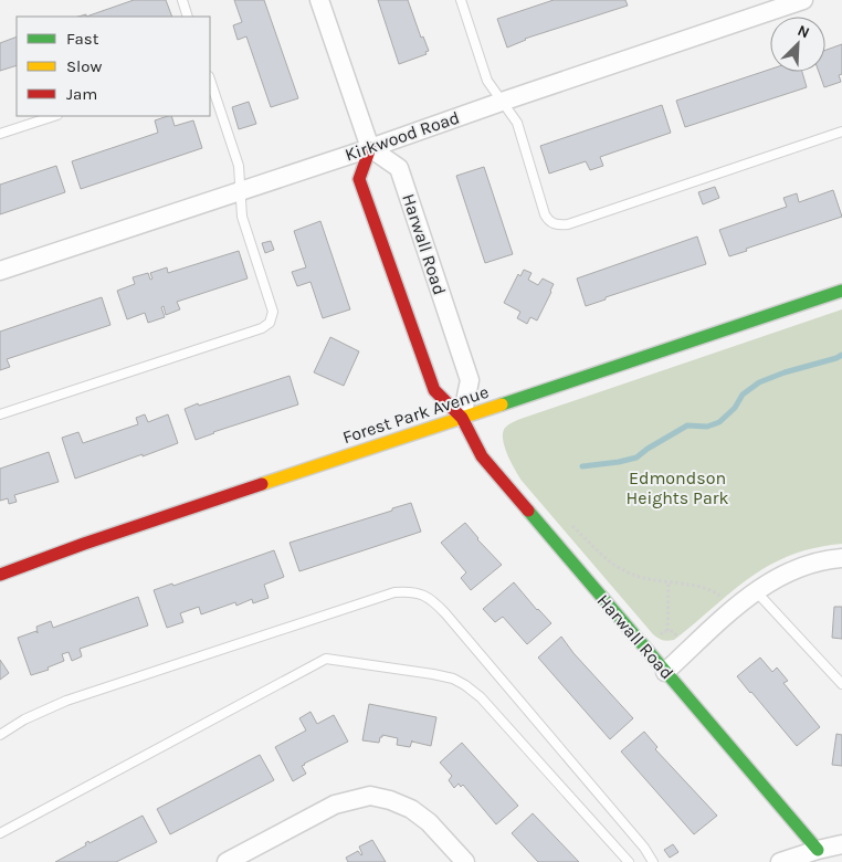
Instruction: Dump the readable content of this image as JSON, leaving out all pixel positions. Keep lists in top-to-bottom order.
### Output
{
  "streets": {
    "street": ["Kirkwood Road", "Harwall Road", "Forest Park Avenue"]
  },
  "crossings": [
    ["Kirkwood Road", "Harwall Road"],
    ["Harwall Road", "Forest Park Avenue"]
  ],
  "parks": ["Edmondson Heights Park"],
  "legend": ["Fast", "Slow", "Jam"],
  "north": "top right"
}
